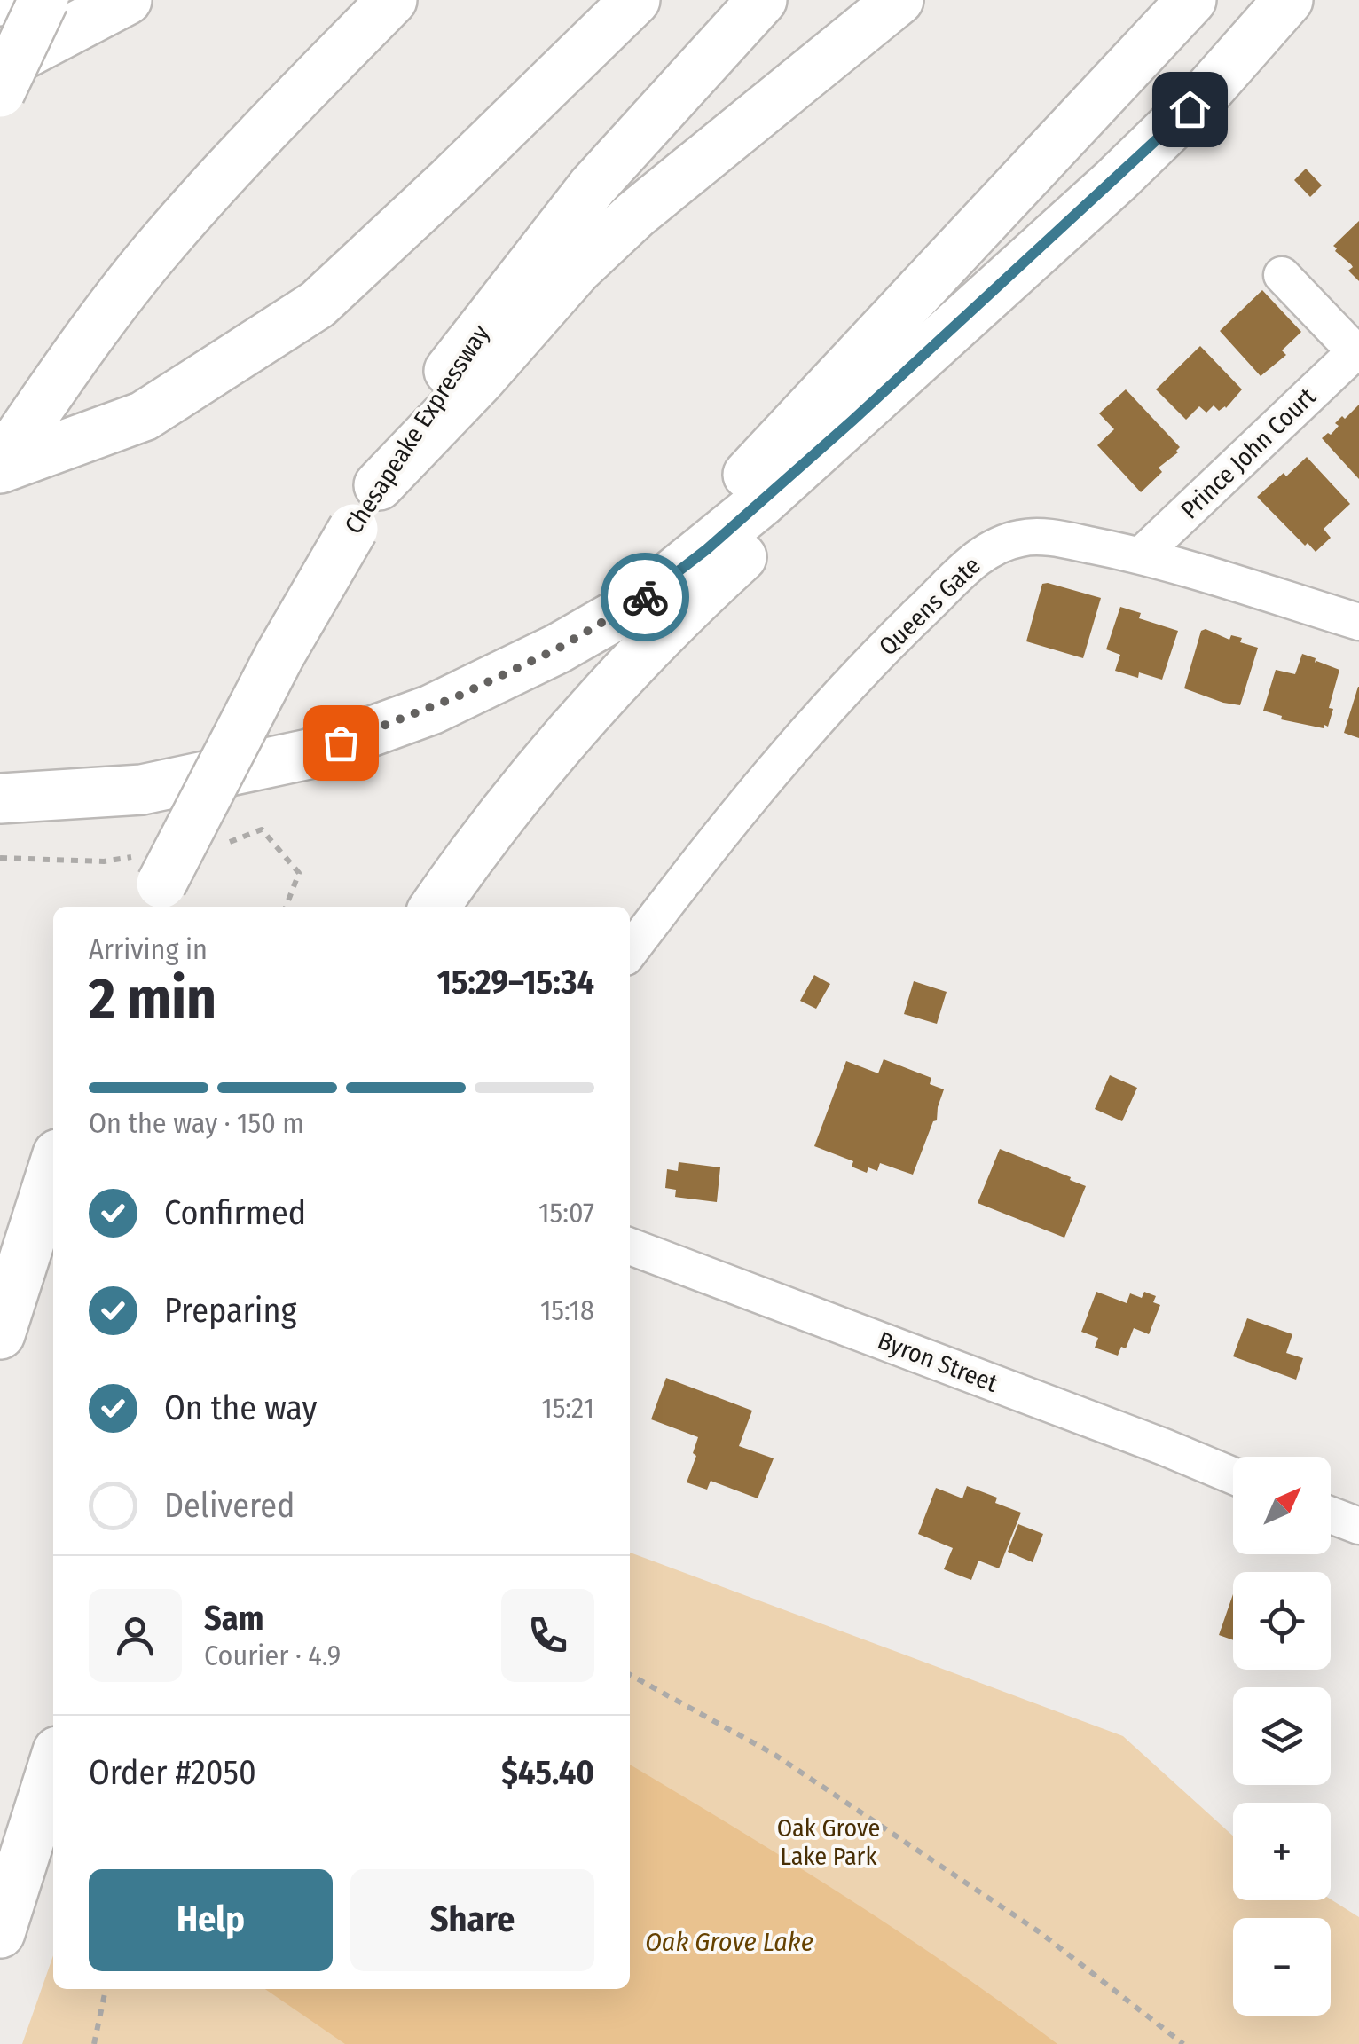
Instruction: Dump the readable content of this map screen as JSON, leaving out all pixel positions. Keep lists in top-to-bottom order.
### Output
{
  "streets": {
    "highway": ["Chesapeake Expressway"],
    "street": ["Prince John Court", "Queens Gate", "Byron Street"]
  },
  "crossings": [
    ["Prince John Court", "Queens Gate"]
  ],
  "water": ["Oak Grove Lake"],
  "parks": ["Oak Grove Lake Park"],
  "north": "top right",
  "page": {
    "heading": ["2 min", "Arriving in", "15:29–15:34"],
    "panel": [
      "Sam",
      "Courier · 4.9",
      "Order #2050",
      "$45.40"
    ],
    "bar": "On the way · 150 m",
    "list": [
      ["Confirmed", "15:07"],
      ["Preparing", "15:18"],
      ["On the way", "15:21"],
      "Delivered"
    ],
    "map_buttons": ["+", "−"],
    "buttons": ["Help", "Share"]
  }
}
